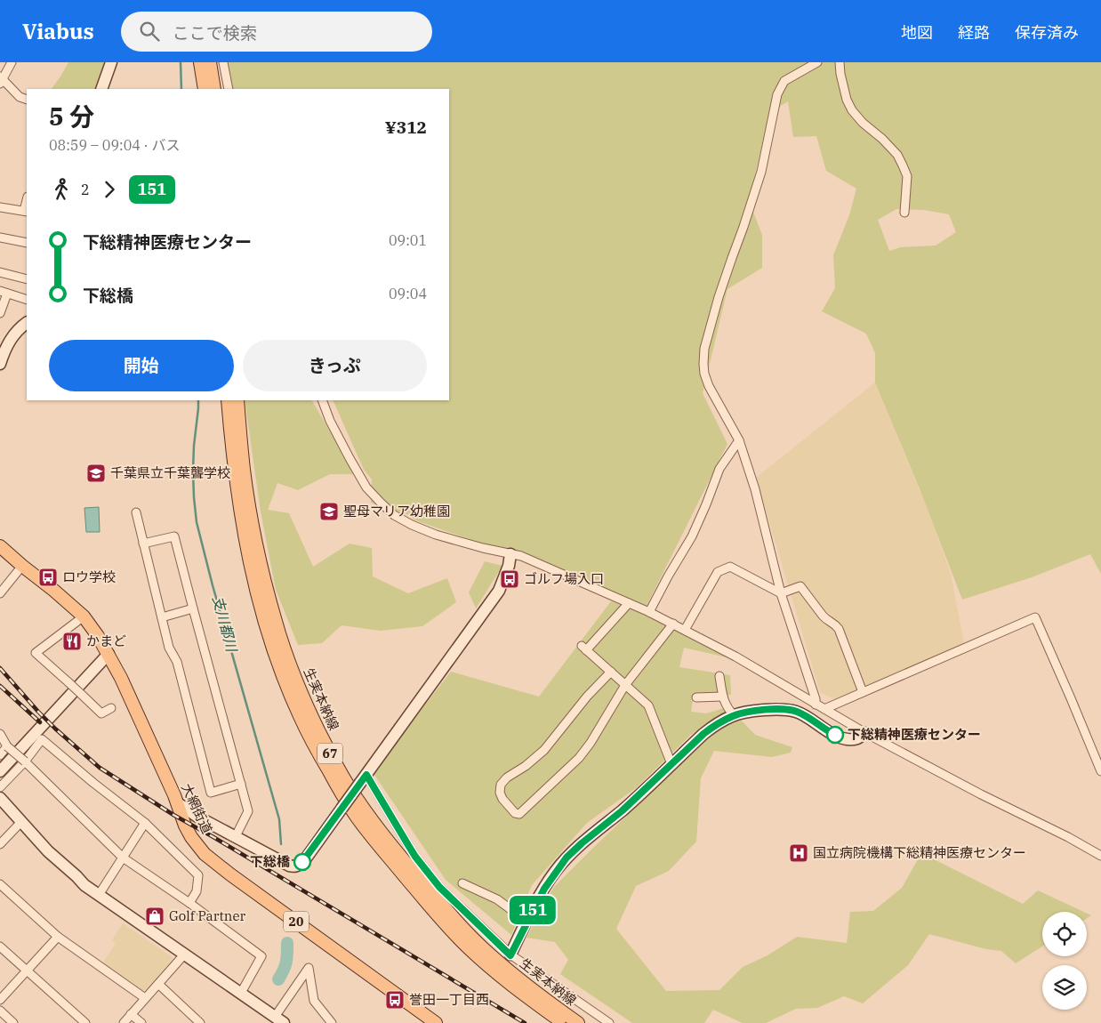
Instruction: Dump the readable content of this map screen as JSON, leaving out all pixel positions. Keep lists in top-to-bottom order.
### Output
{
  "streets": {
    "main road": [
      "生実本納線",
      "67",
      "大網街道",
      "20"
    ]
  },
  "water": ["支川都川"],
  "places": {
    "school or university": ["千葉県立千葉聾学校", "聖母マリア幼稚園"],
    "bus stop": ["ロウ学校", "ゴルフ場入口", "誉田一丁目西"],
    "restaurant": ["かまど"],
    "other": ["下総精神医療センター", "下総橋"],
    "hospital": ["国立病院機構下総精神医療センター"],
    "shop": ["Golf Partner"]
  },
  "lines": ["bus line 151"],
  "page": {
    "header": "Viabus",
    "search": "ここで検索",
    "nav": ["地図", "経路", "保存済み"],
    "on_map": "151",
    "heading": ["5 分", "08:59 – 09:04 · バス", "¥312"],
    "legs": ["2", "151"],
    "list": [
      {
        "name": "下総精神医療センター",
        "value": "09:01"
      },
      {
        "name": "下総橋",
        "value": "09:04"
      }
    ],
    "buttons": ["開始", "きっぷ"]
  }
}
